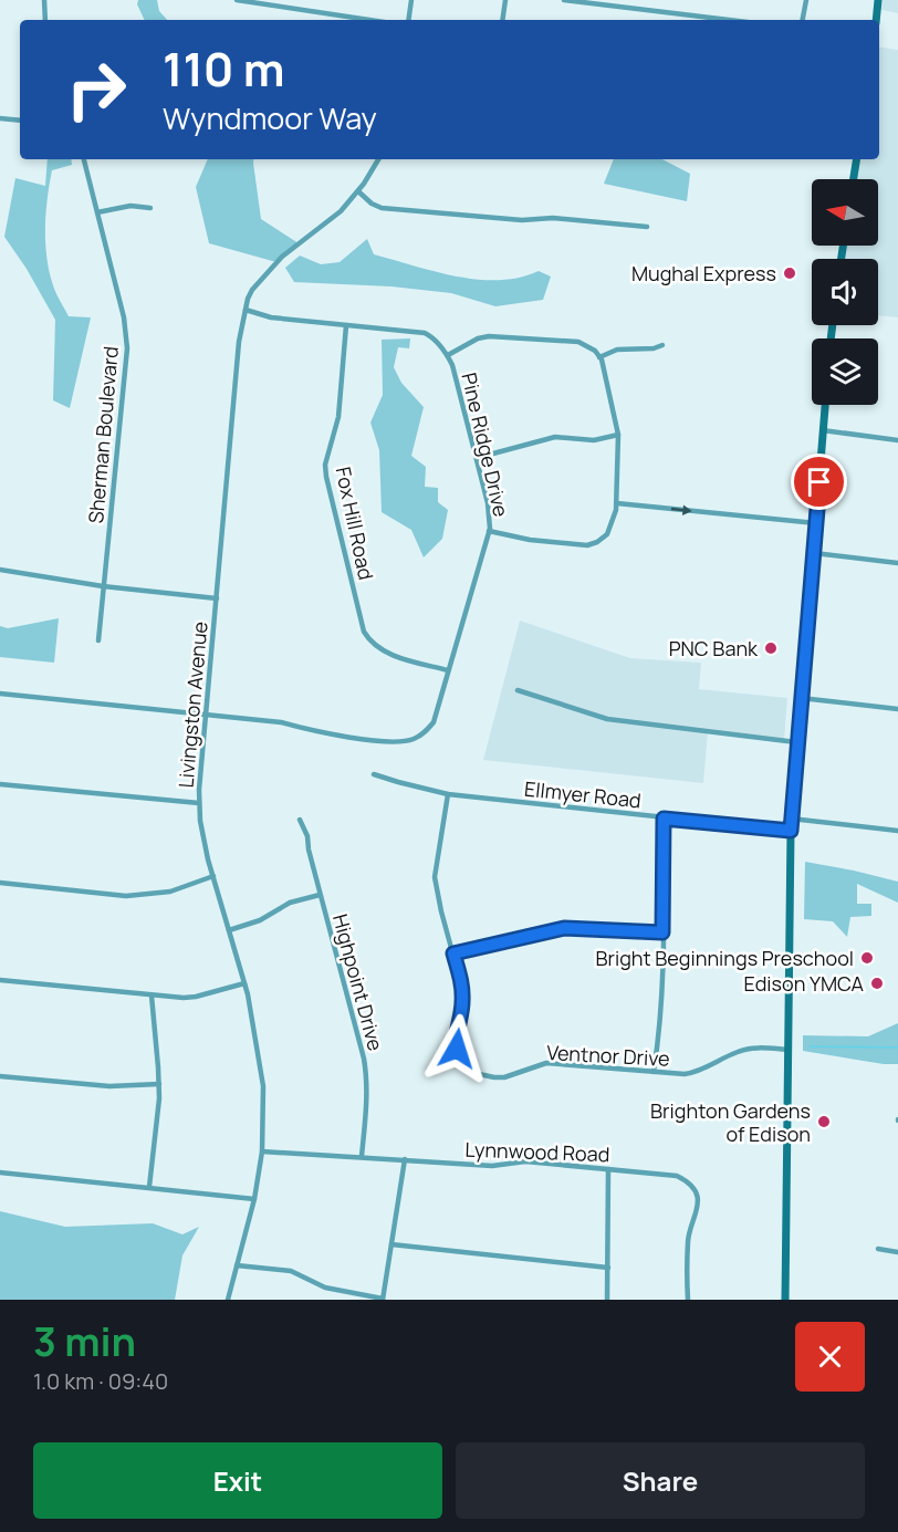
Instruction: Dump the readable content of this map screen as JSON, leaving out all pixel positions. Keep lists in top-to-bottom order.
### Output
{
  "streets": {
    "street": [
      "Sherman Boulevard",
      "Pine Ridge Drive",
      "Fox Hill Road",
      "Livingston Avenue",
      "Ellmyer Road",
      "Highpoint Drive",
      "Ventnor Drive",
      "Lynnwood Road"
    ]
  },
  "crossings": [
    ["Pine Ridge Drive", "Fox Hill Road"],
    ["Pine Ridge Drive", "Livingston Avenue"],
    ["Livingston Avenue", "Lynnwood Road"],
    ["Ellmyer Road", "Ventnor Drive"],
    ["Highpoint Drive", "Lynnwood Road"]
  ],
  "places": [
    "Mughal Express",
    "PNC Bank",
    "Bright Beginnings Preschool",
    "Edison YMCA",
    "Brighton Gardens of Edison"
  ],
  "north": "left",
  "page": {
    "turn": ["110 m", "Wyndmoor Way"],
    "heading": ["3 min", "1.0 km · 09:40"],
    "buttons": ["Exit", "Share"]
  }
}
